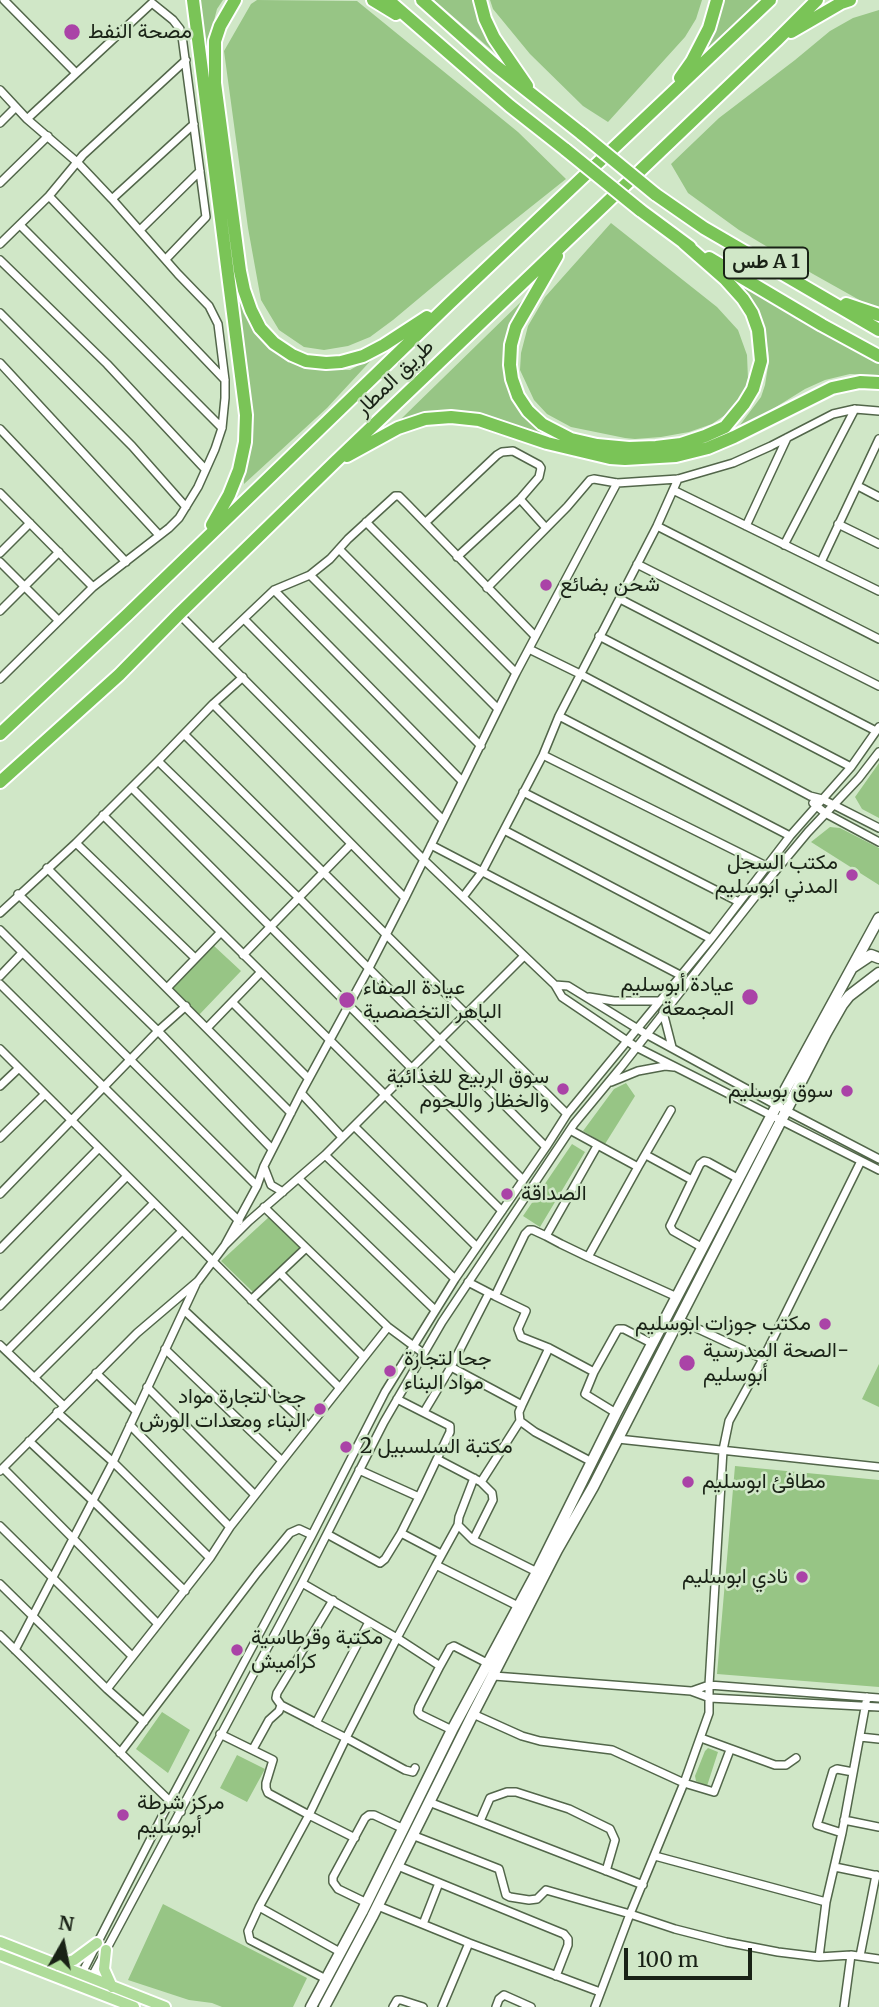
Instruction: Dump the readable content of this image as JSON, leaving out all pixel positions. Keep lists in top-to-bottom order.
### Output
{
  "streets": {
    "highway": ["طس A 1", "طريق المطار"]
  },
  "places": [
    "مصحة النفط",
    "شحن بضائع",
    "مكتب السجل المدني ابوسليم",
    "عيادة أبوسليم المجمعة",
    "عيادة الصفاء الباهر التخصصية",
    "سوق الربيع للغذائية والخظار واللحوم",
    "سوق بوسليم",
    "الصداقة",
    "مكتب جوزات ابوسليم",
    "الصحة المدرسية- أبوسليم",
    "جحا لتجارة مواد البناء",
    "جحا لتجارة مواد البناء ومعدات الورش",
    "مكتبة السلسبيل 2",
    "مطافئ ابوسليم",
    "نادي ابوسليم",
    "مكتبة وقرطاسية كراميش",
    "مركز شرطة أبوسليم"
  ],
  "scale_bar": "100 m",
  "north": "top"
}
